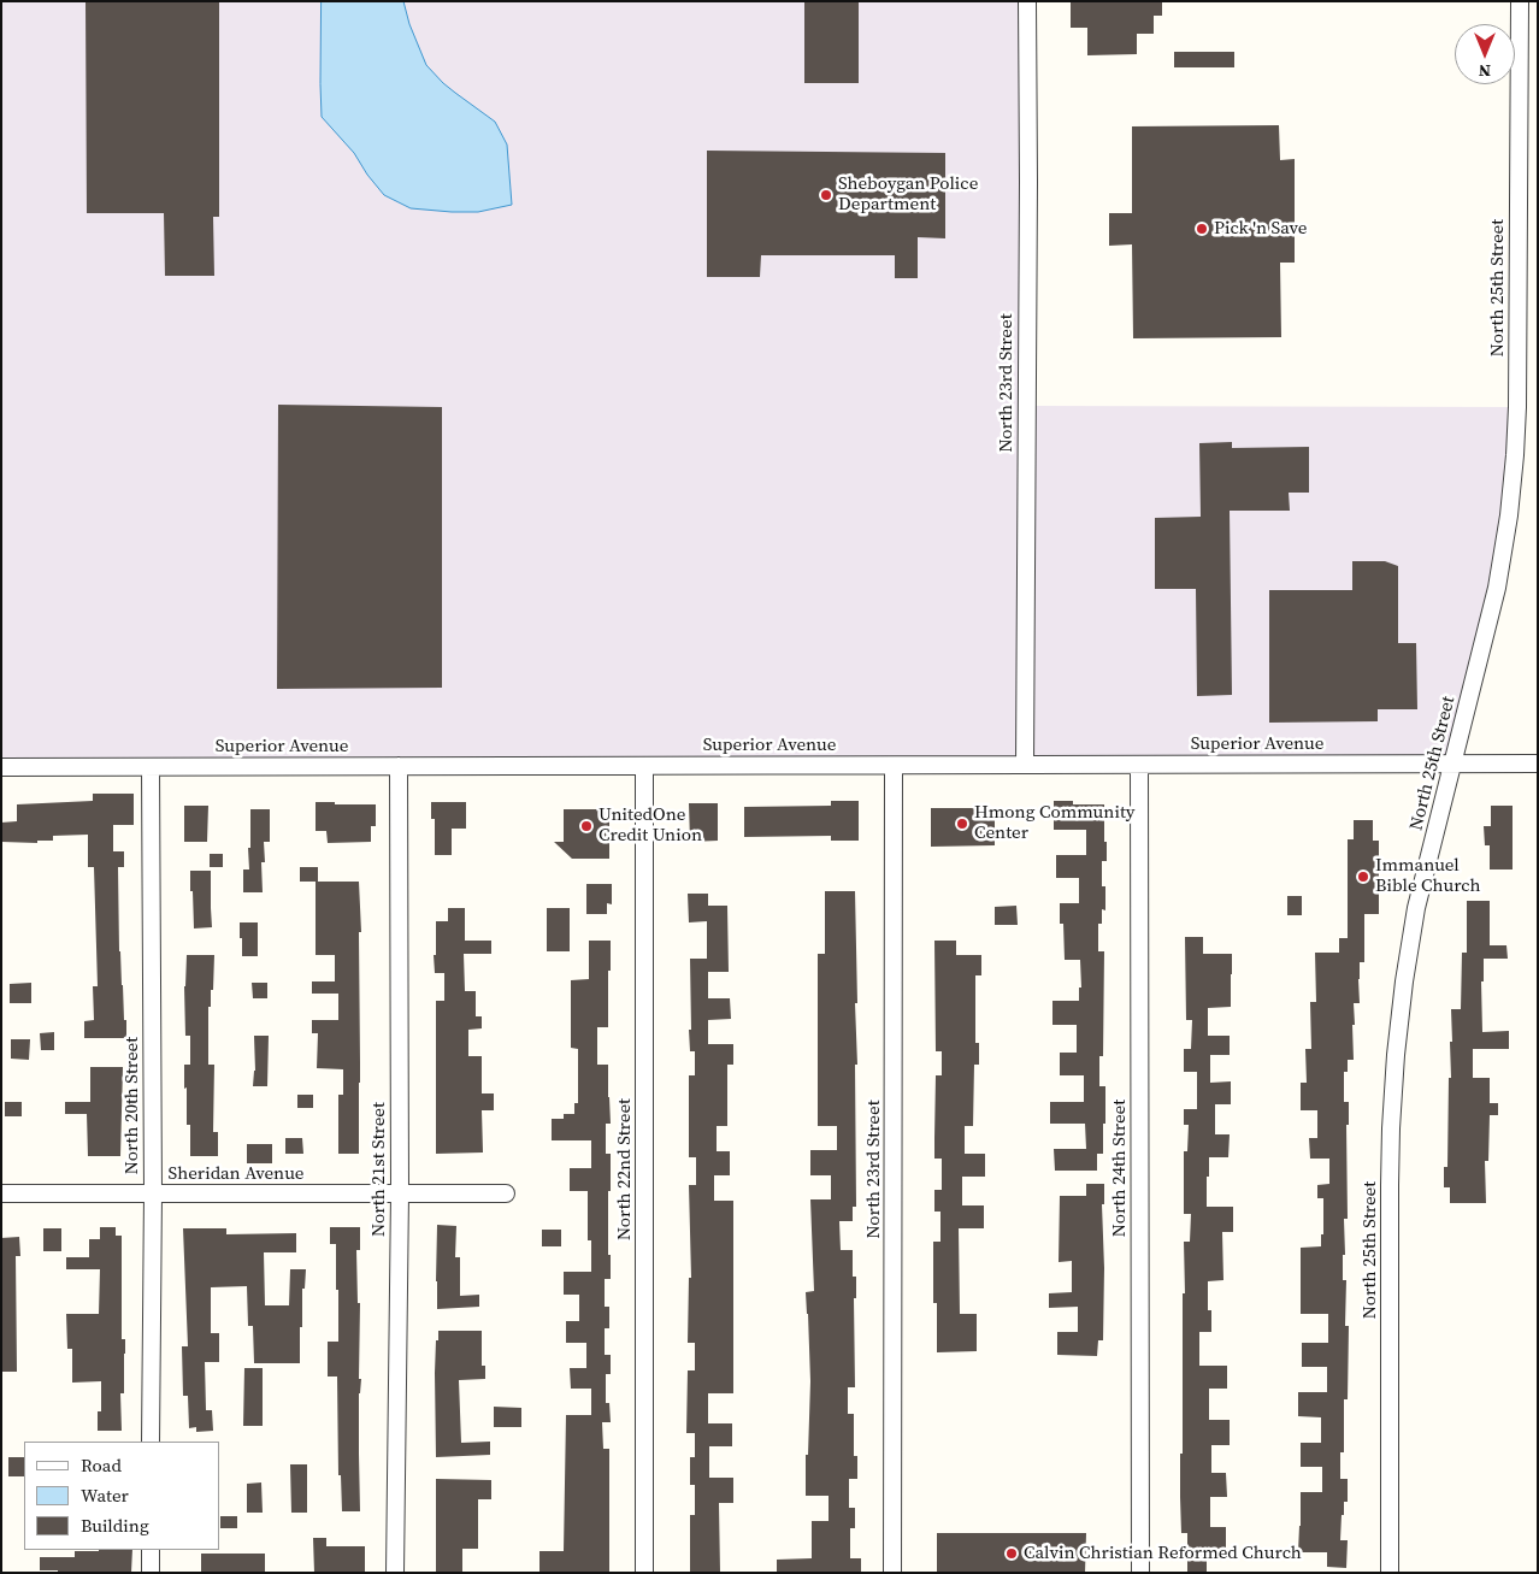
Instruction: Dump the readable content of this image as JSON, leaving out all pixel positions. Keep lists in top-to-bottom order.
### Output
{
  "streets": {
    "street": [
      "North 25th Street",
      "North 23rd Street",
      "Superior Avenue",
      "North 20th Street",
      "North 24th Street",
      "North 21st Street",
      "North 22nd Street",
      "Sheridan Avenue"
    ]
  },
  "crossings": [
    ["North 25th Street", "Superior Avenue"],
    ["North 23rd Street", "Superior Avenue"],
    ["Superior Avenue", "North 20th Street"],
    ["Superior Avenue", "North 24th Street"],
    ["Superior Avenue", "North 21st Street"],
    ["Superior Avenue", "North 22nd Street"],
    ["North 20th Street", "Sheridan Avenue"],
    ["North 21st Street", "Sheridan Avenue"]
  ],
  "places": [
    "Sheboygan Police Department",
    "Pick 'n Save",
    "Hmong Community Center",
    "UnitedOne Credit Union",
    "Immanuel Bible Church",
    "Calvin Christian Reformed Church"
  ],
  "legend": ["Road", "Water", "Building"],
  "north": "bottom"
}
